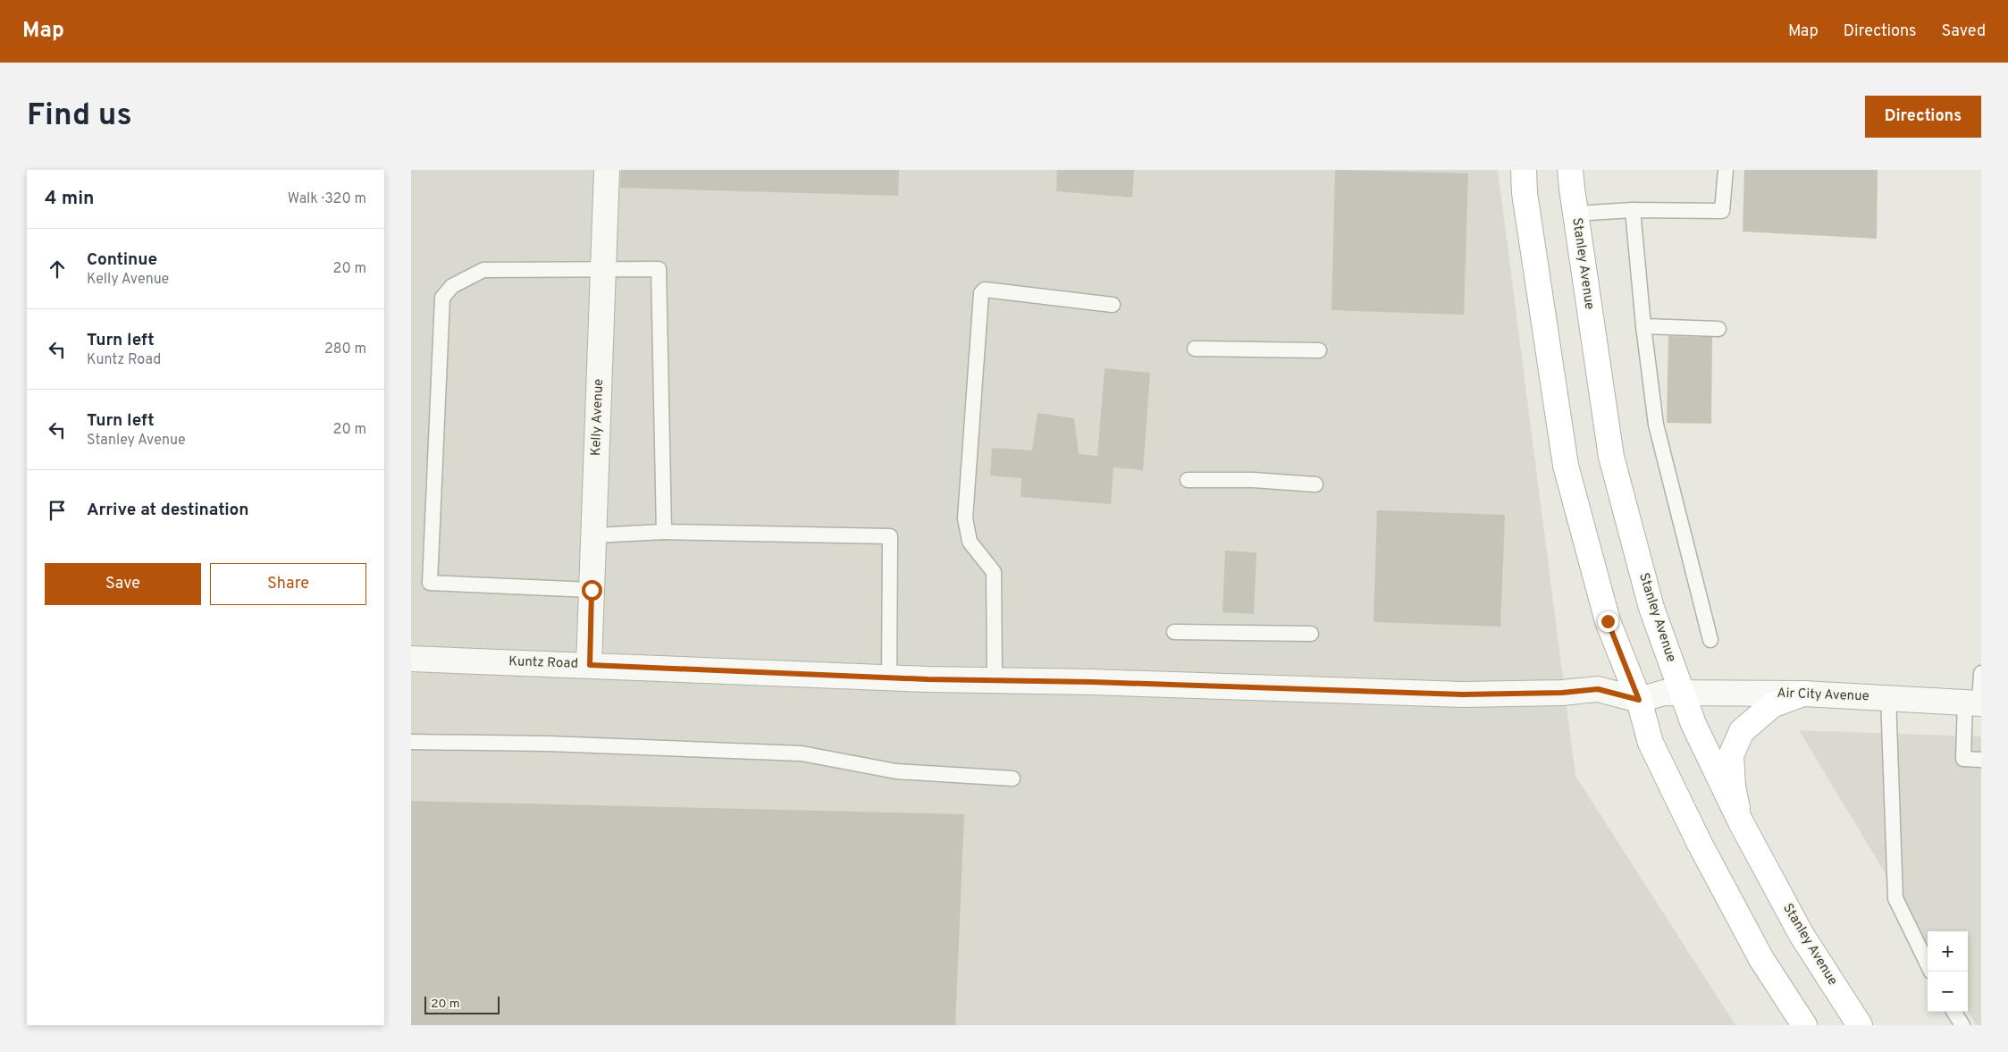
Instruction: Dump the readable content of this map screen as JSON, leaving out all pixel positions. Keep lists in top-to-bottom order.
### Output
{
  "streets": {
    "main road": ["Stanley Avenue"],
    "street": ["Kelly Avenue", "Kuntz Road", "Air City Avenue"]
  },
  "crossings": [
    ["Stanley Avenue", "Air City Avenue"],
    ["Kelly Avenue", "Kuntz Road"]
  ],
  "scale_bar": "20 m",
  "page": {
    "header": "Map",
    "nav": ["Map", "Directions", "Saved"],
    "buttons": [
      "Directions",
      ["Save", "Share"]
    ],
    "title": "Find us",
    "heading": ["4 min", "Walk · 320 m"],
    "list": [
      ["Continue", "Kelly Avenue", "20 m"],
      ["Turn left", "Kuntz Road", "280 m"],
      ["Turn left", "Stanley Avenue", "20 m"],
      "Arrive at destination"
    ],
    "map_buttons": ["+", "−"],
    "scale": "20 m"
  }
}
